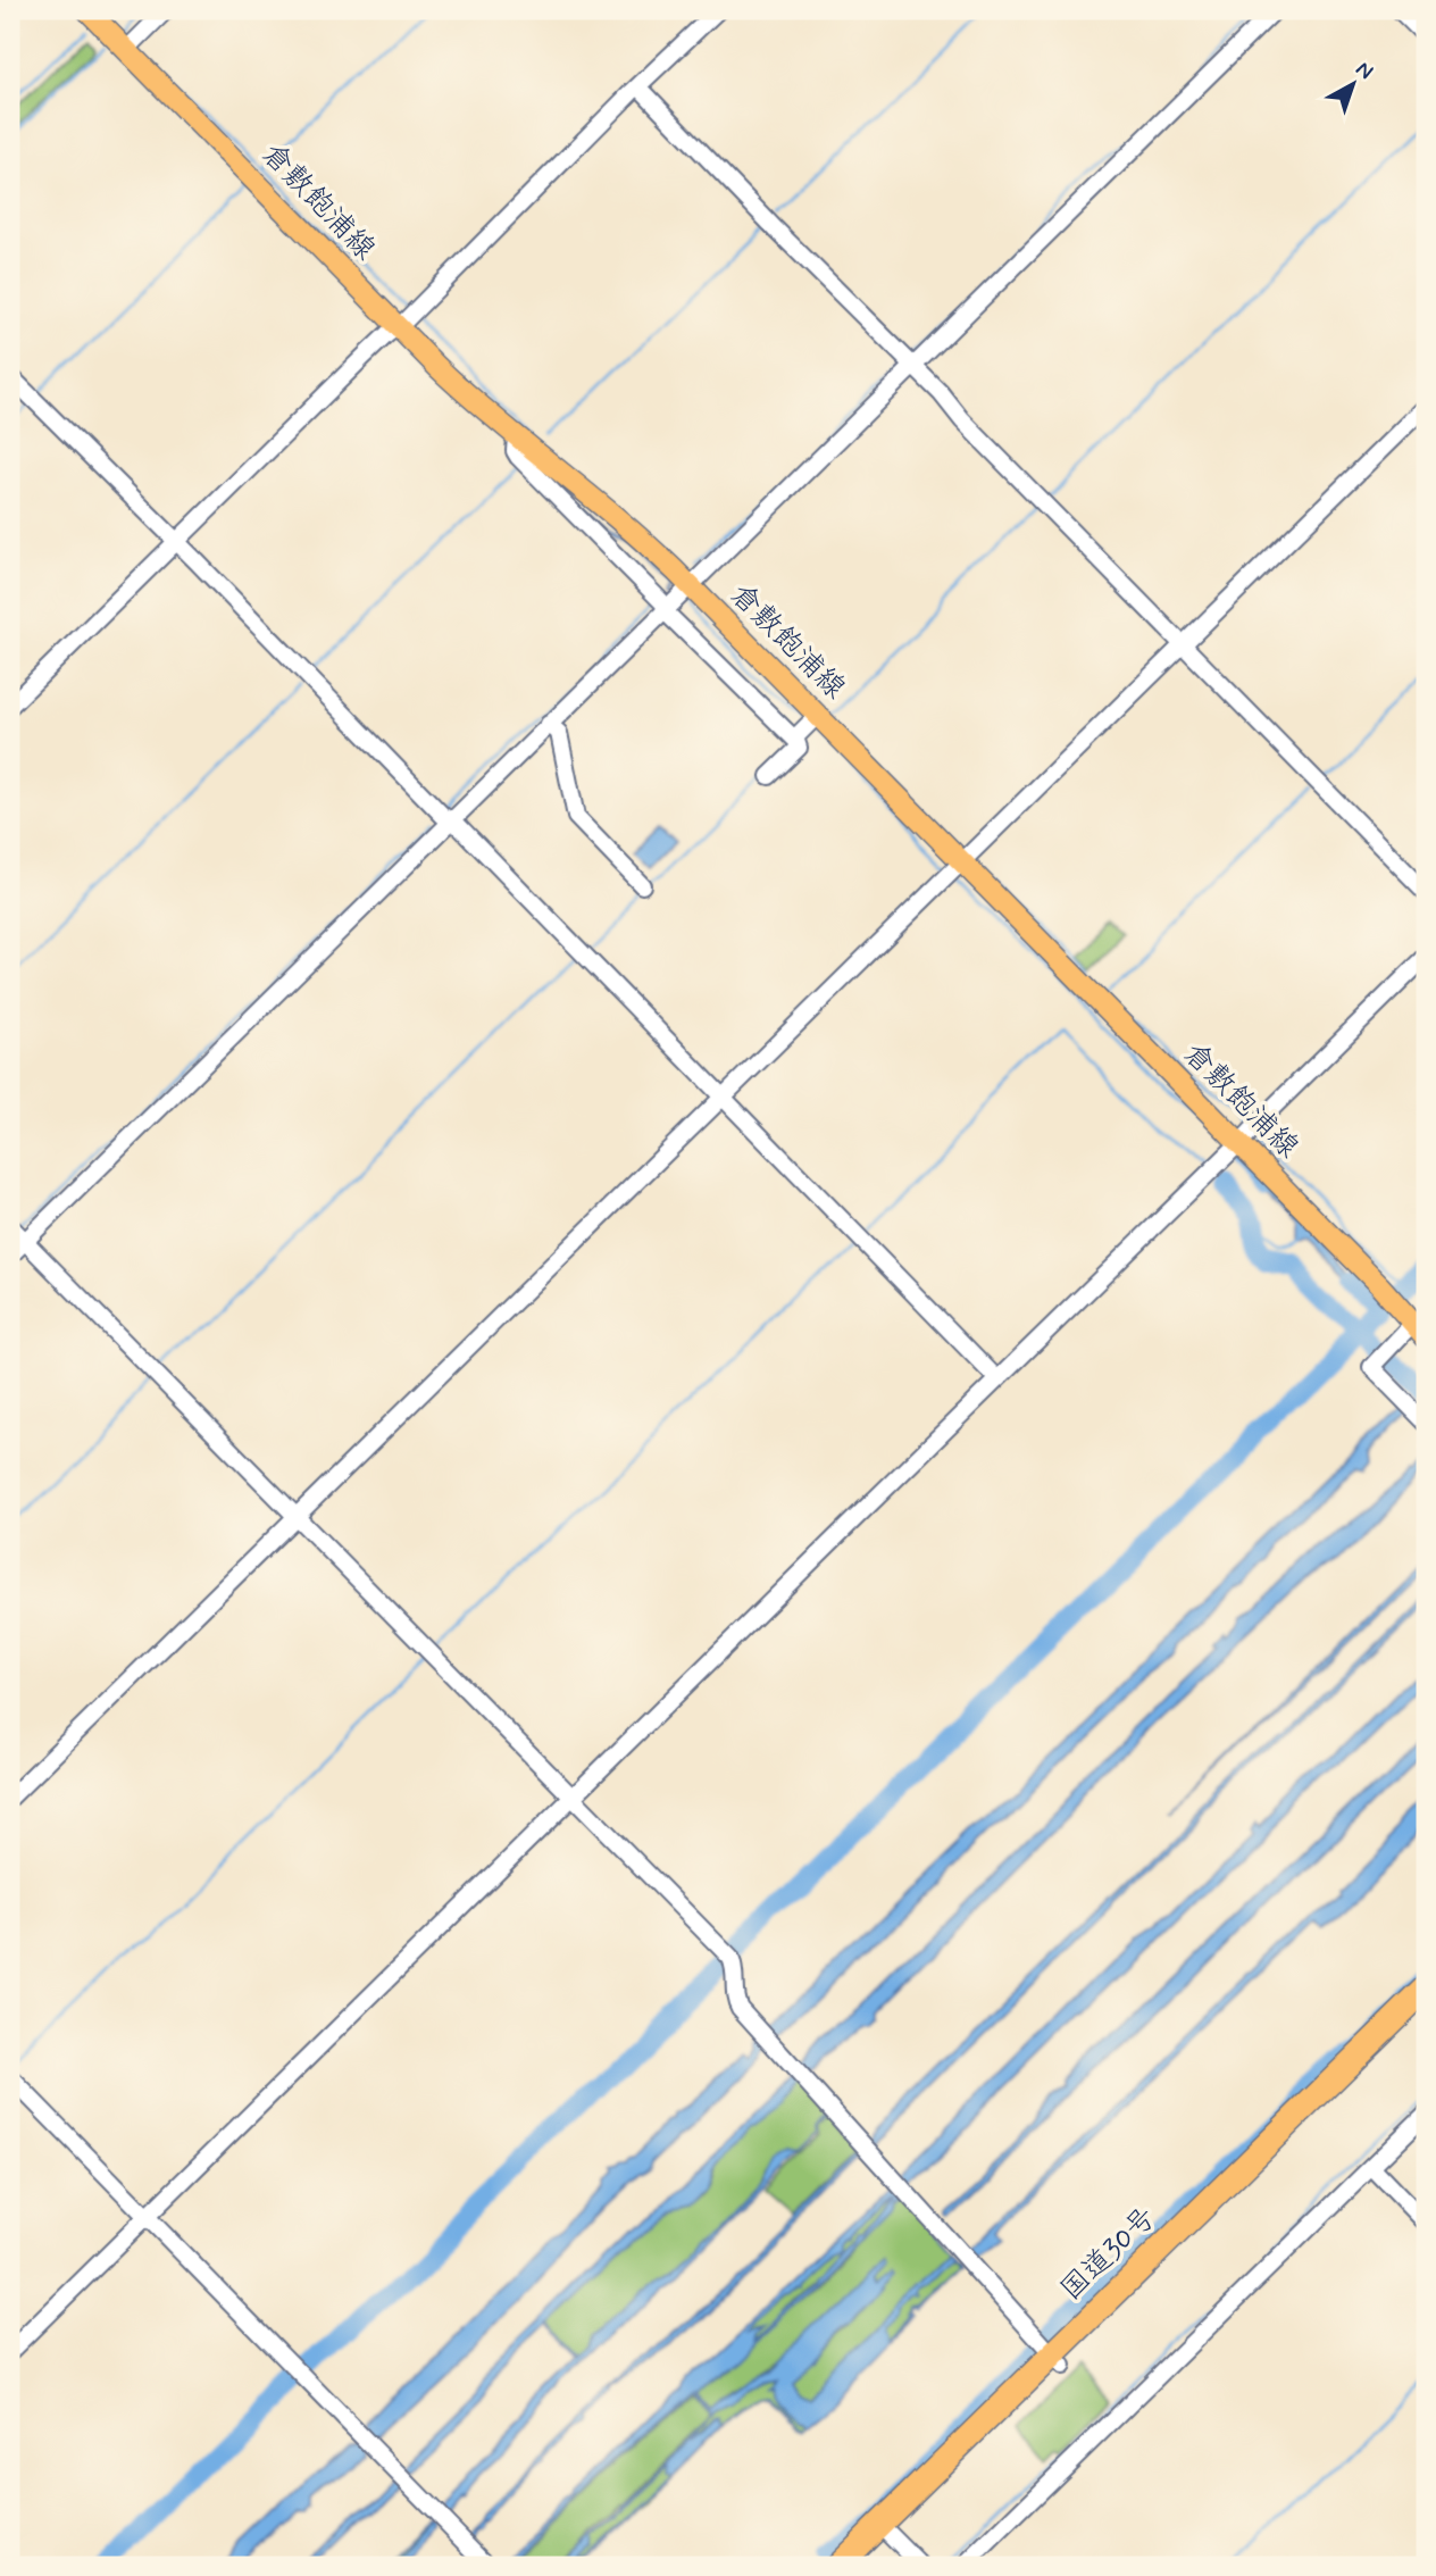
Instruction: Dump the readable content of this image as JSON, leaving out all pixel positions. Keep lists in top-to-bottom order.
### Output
{
  "streets": {
    "highway": ["国道30号"],
    "main road": ["倉敷飽浦線"]
  },
  "north": "top right"
}
